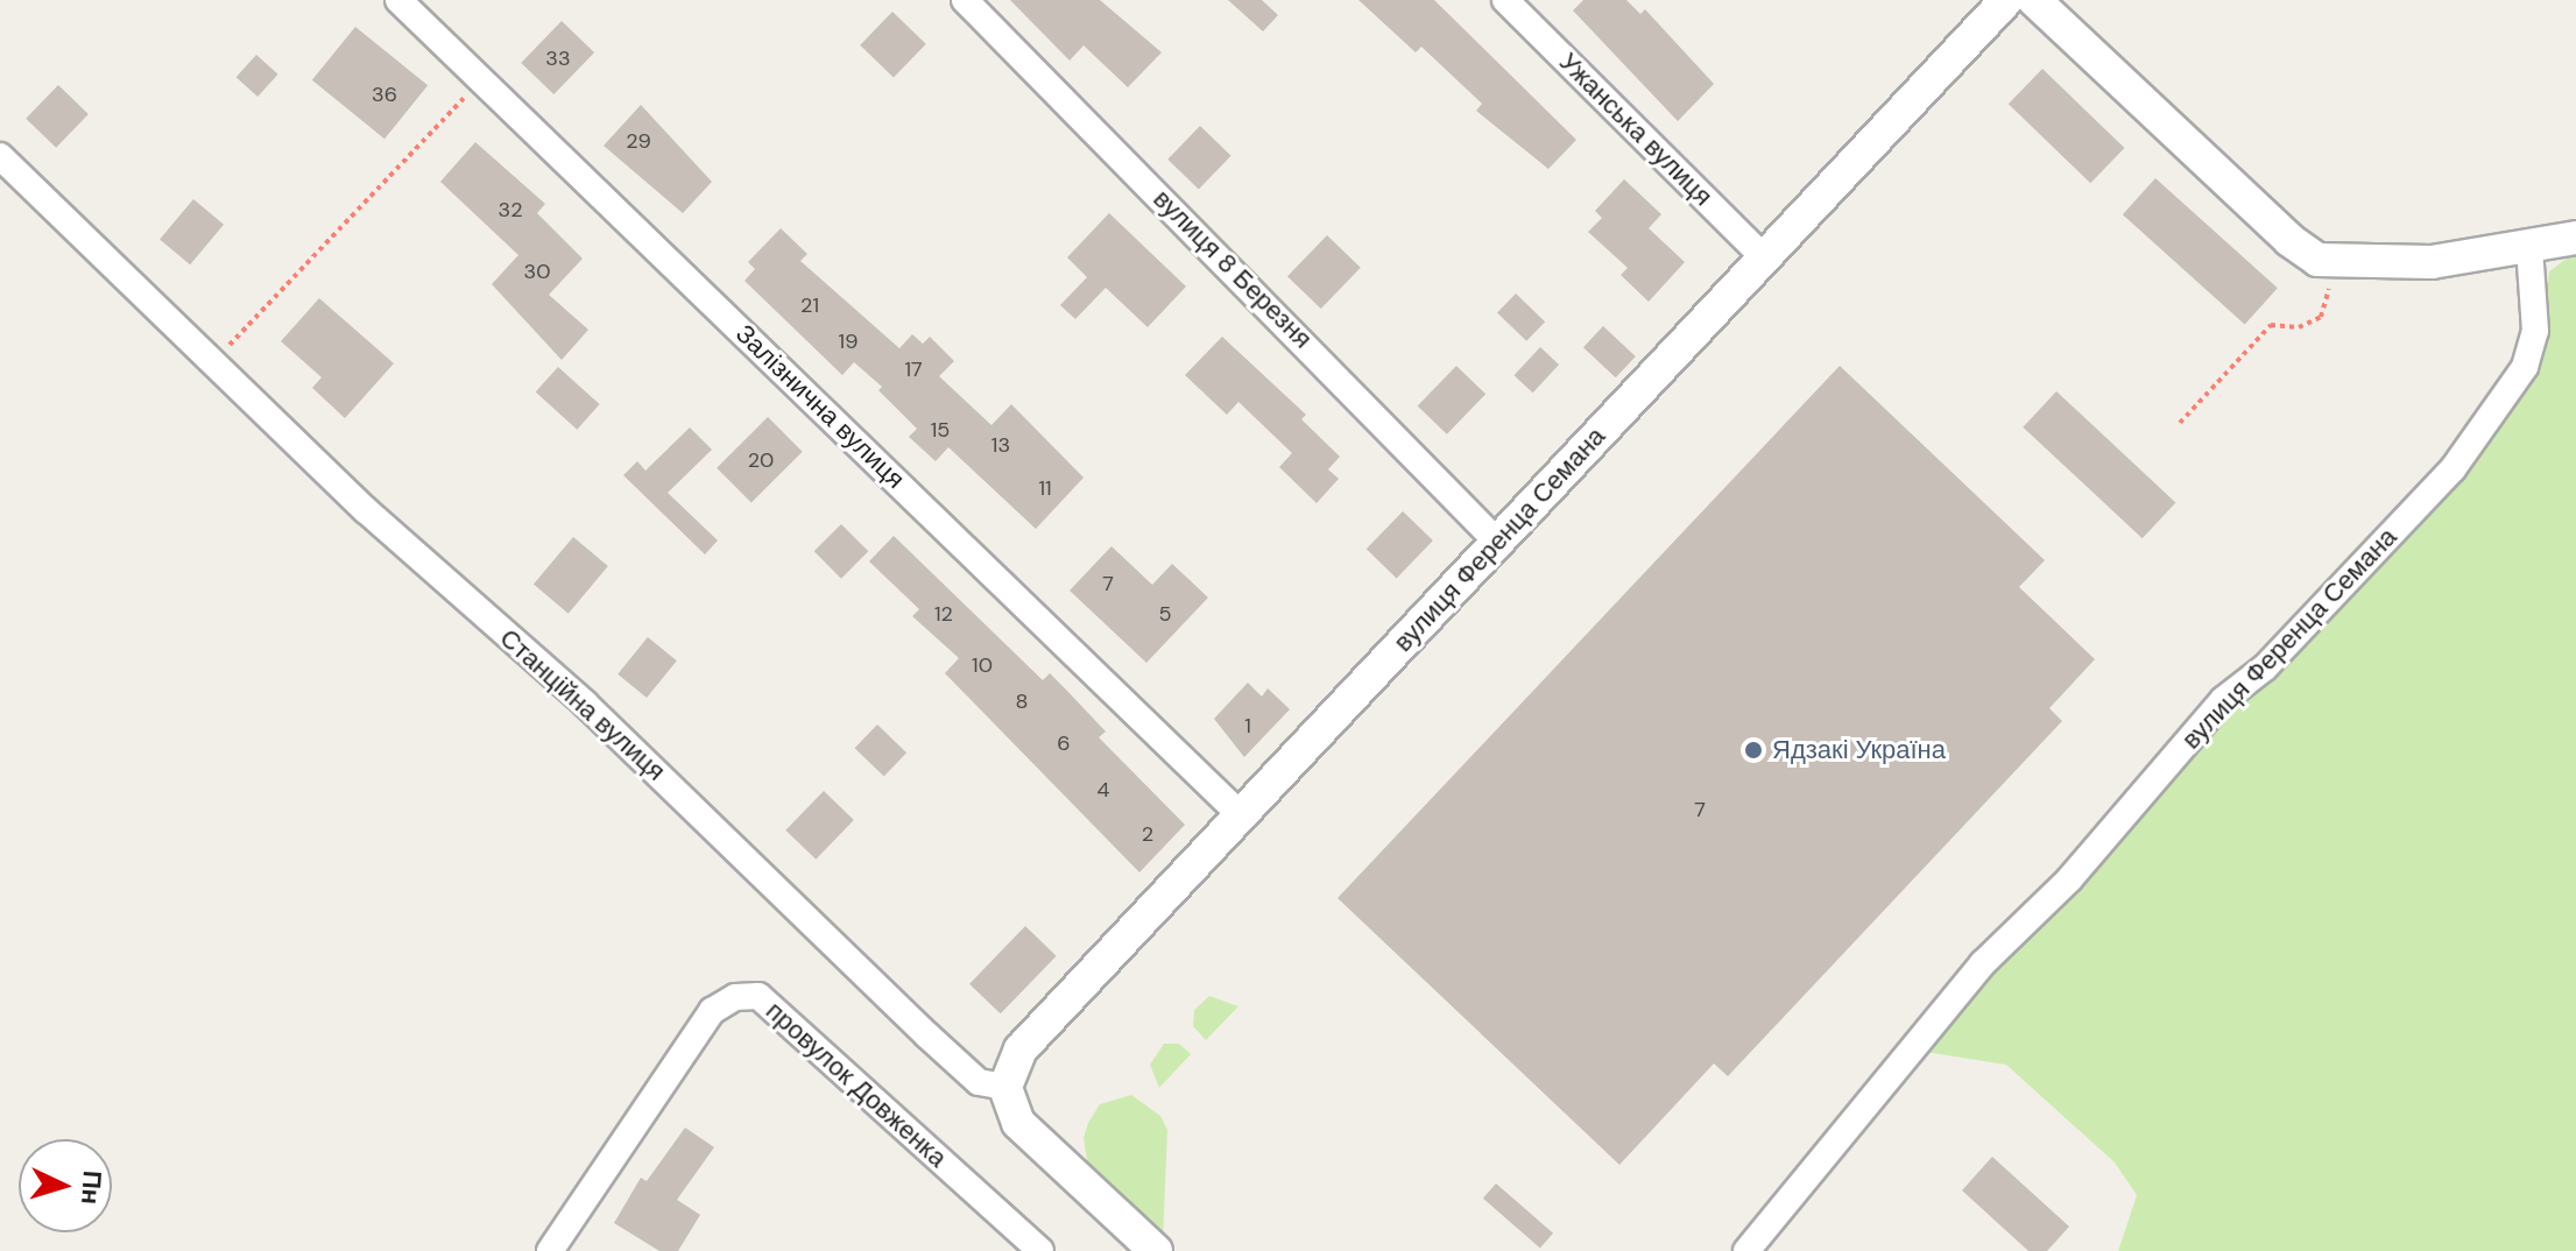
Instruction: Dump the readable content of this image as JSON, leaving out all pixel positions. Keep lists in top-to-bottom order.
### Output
{
  "streets": {
    "street": [
      "Ужанська вулиця",
      "вулиця 8 Березня",
      "Залізнична вулиця",
      "вулиця Ференца Семана",
      "Станційна вулиця",
      "провулок Довженка"
    ]
  },
  "crossings": [
    ["Ужанська вулиця", "вулиця Ференца Семана"],
    ["вулиця 8 Березня", "вулиця Ференца Семана"],
    ["Залізнична вулиця", "вулиця Ференца Семана"],
    ["вулиця Ференца Семана", "Станційна вулиця"]
  ],
  "places": ["Ядзакі Україна"],
  "house_numbers": [
    "33",
    "36",
    "29",
    "32",
    "30",
    "21",
    "19",
    "17",
    "15",
    "13",
    "20",
    "11",
    "7",
    "12",
    "5",
    "10",
    "8",
    "1",
    "6",
    "4",
    "7",
    "2"
  ],
  "north": "right"
}
